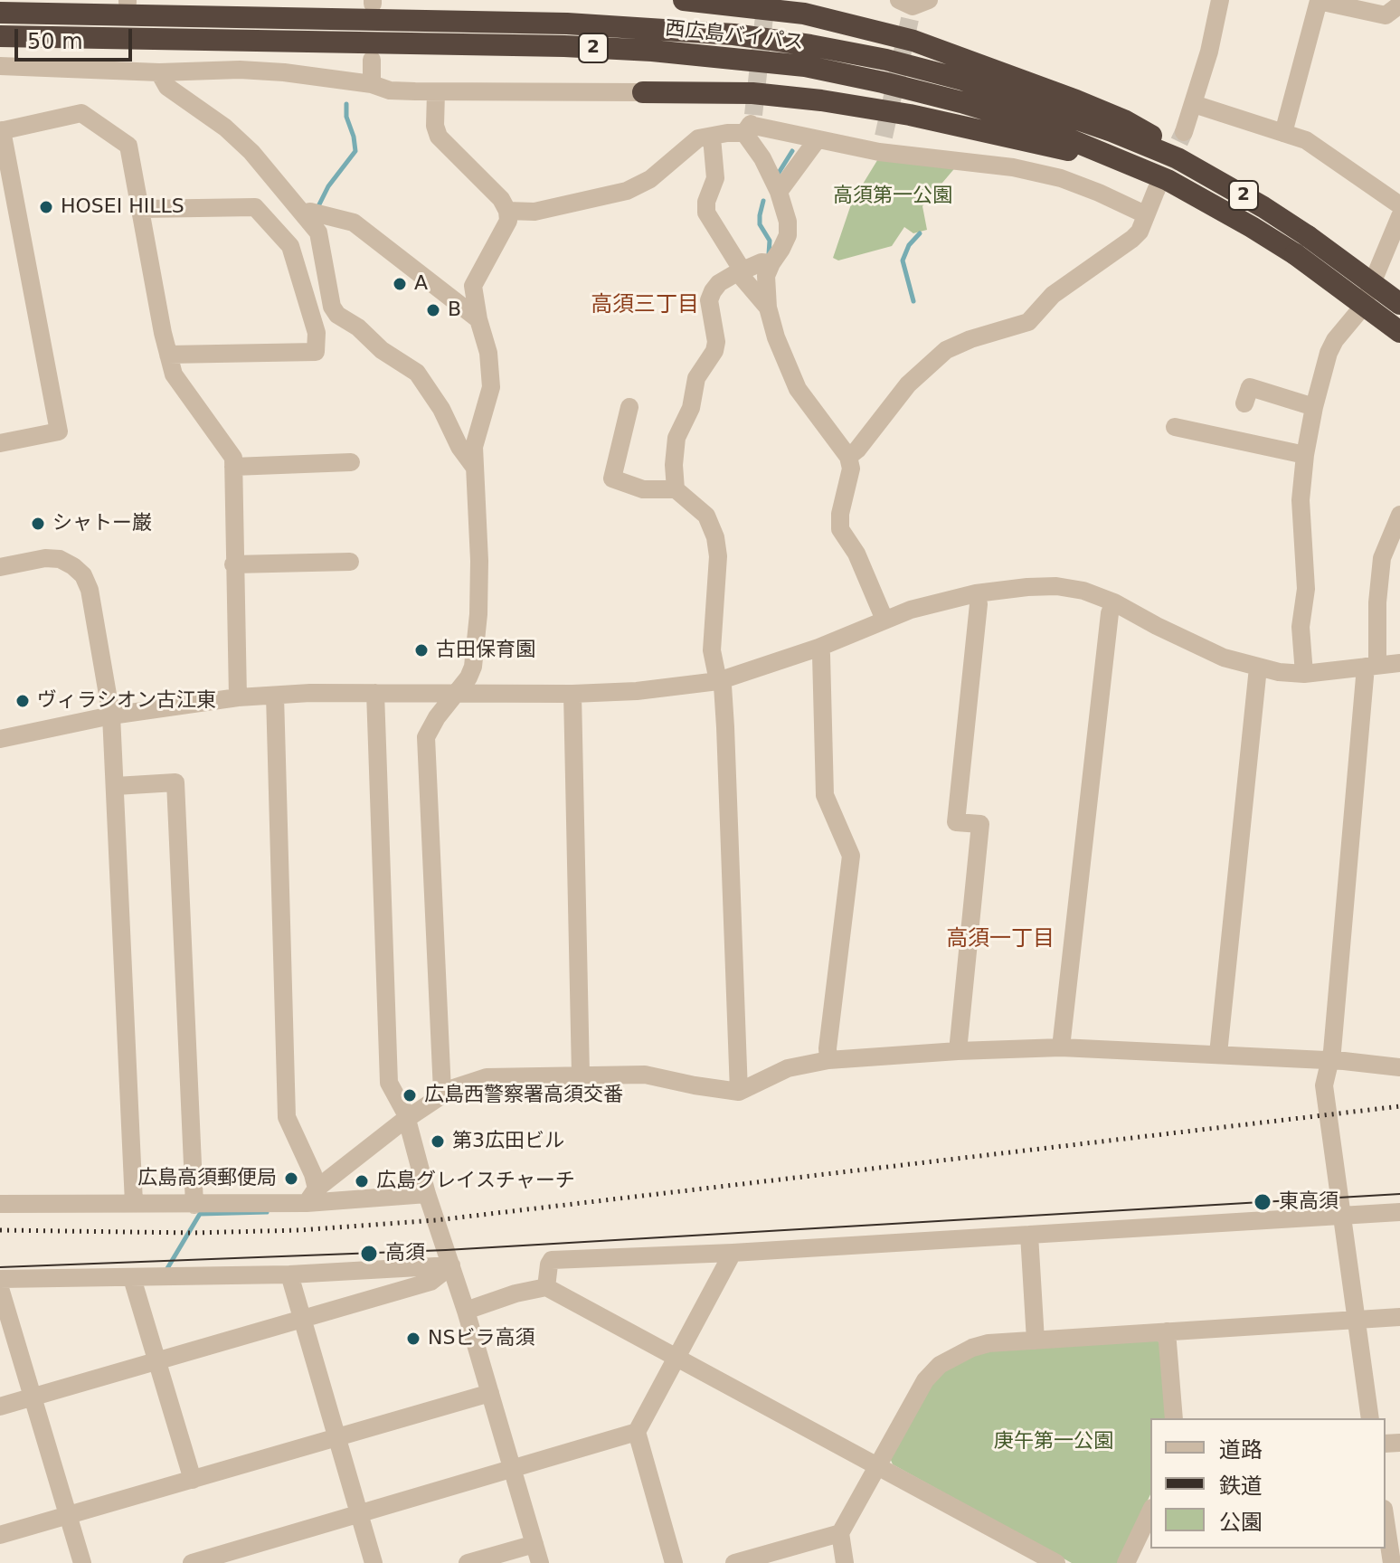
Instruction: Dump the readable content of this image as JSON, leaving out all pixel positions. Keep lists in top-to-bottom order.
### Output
{
  "streets": {
    "highway": ["西広島バイパス", "2"]
  },
  "districts": ["高須三丁目", "高須一丁目"],
  "parks": ["高須第一公園", "庚午第一公園"],
  "places": [
    "HOSEI HILLS",
    "A",
    "B",
    "シャトー巌",
    "古田保育園",
    "ヴィラシオン古江東",
    "広島西警察署高須交番",
    "第3広田ビル",
    "広島高須郵便局",
    "広島グレイスチャーチ",
    "東高須",
    "高須",
    "NSビラ高須"
  ],
  "legend": ["道路", "鉄道", "公園"],
  "scale_bar": "50 m"
}
